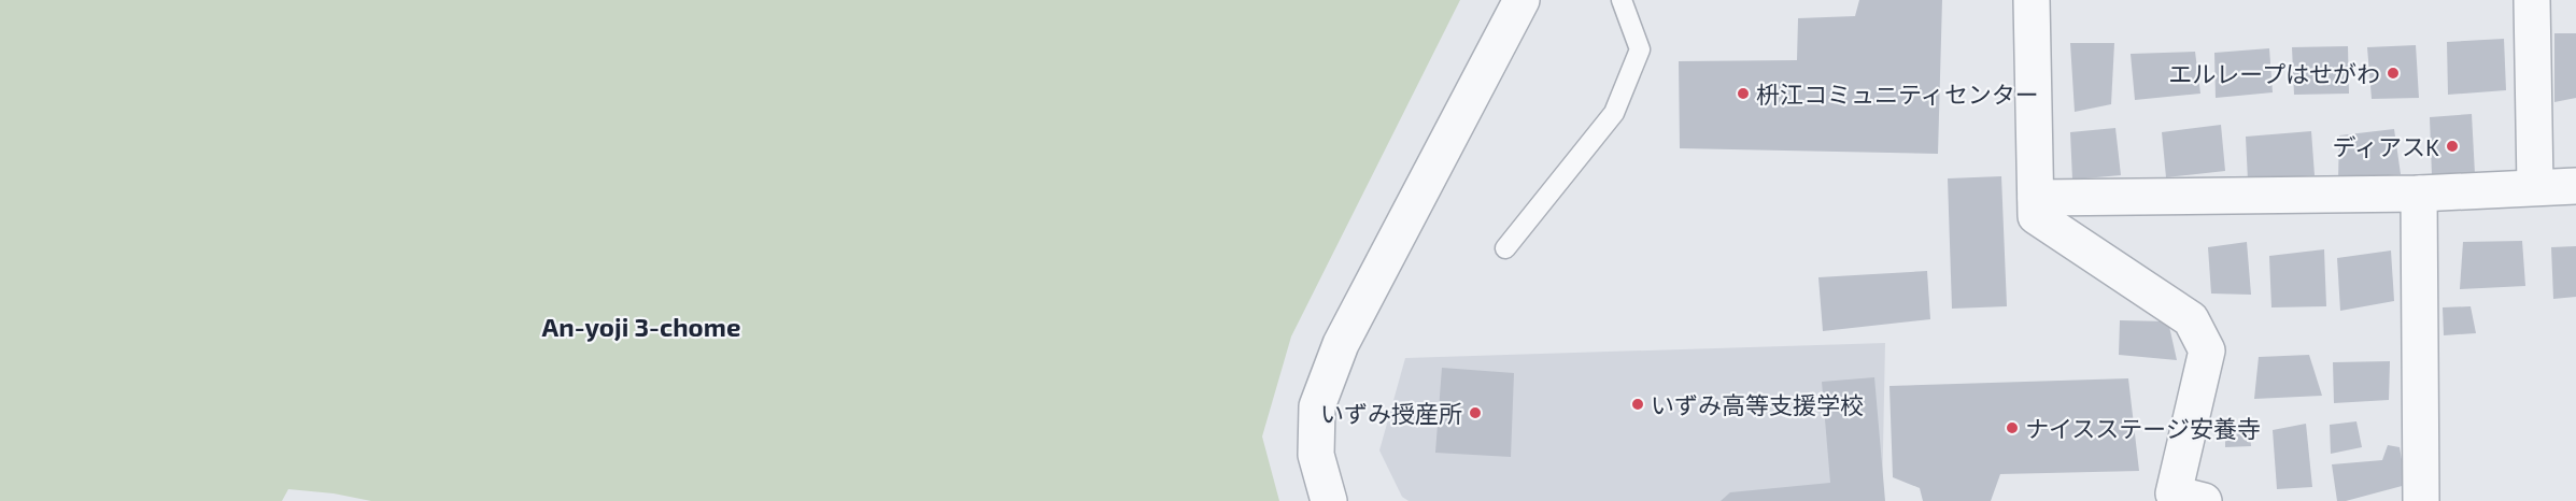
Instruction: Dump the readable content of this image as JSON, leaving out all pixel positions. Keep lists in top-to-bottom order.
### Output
{
  "districts": ["An-yoji 3-chome"],
  "places": [
    "エルレープはせがわ",
    "枡江コミュニティセンター",
    "ディアスK",
    "いずみ高等支援学校",
    "いずみ授産所",
    "ナイスステージ安養寺"
  ]
}
